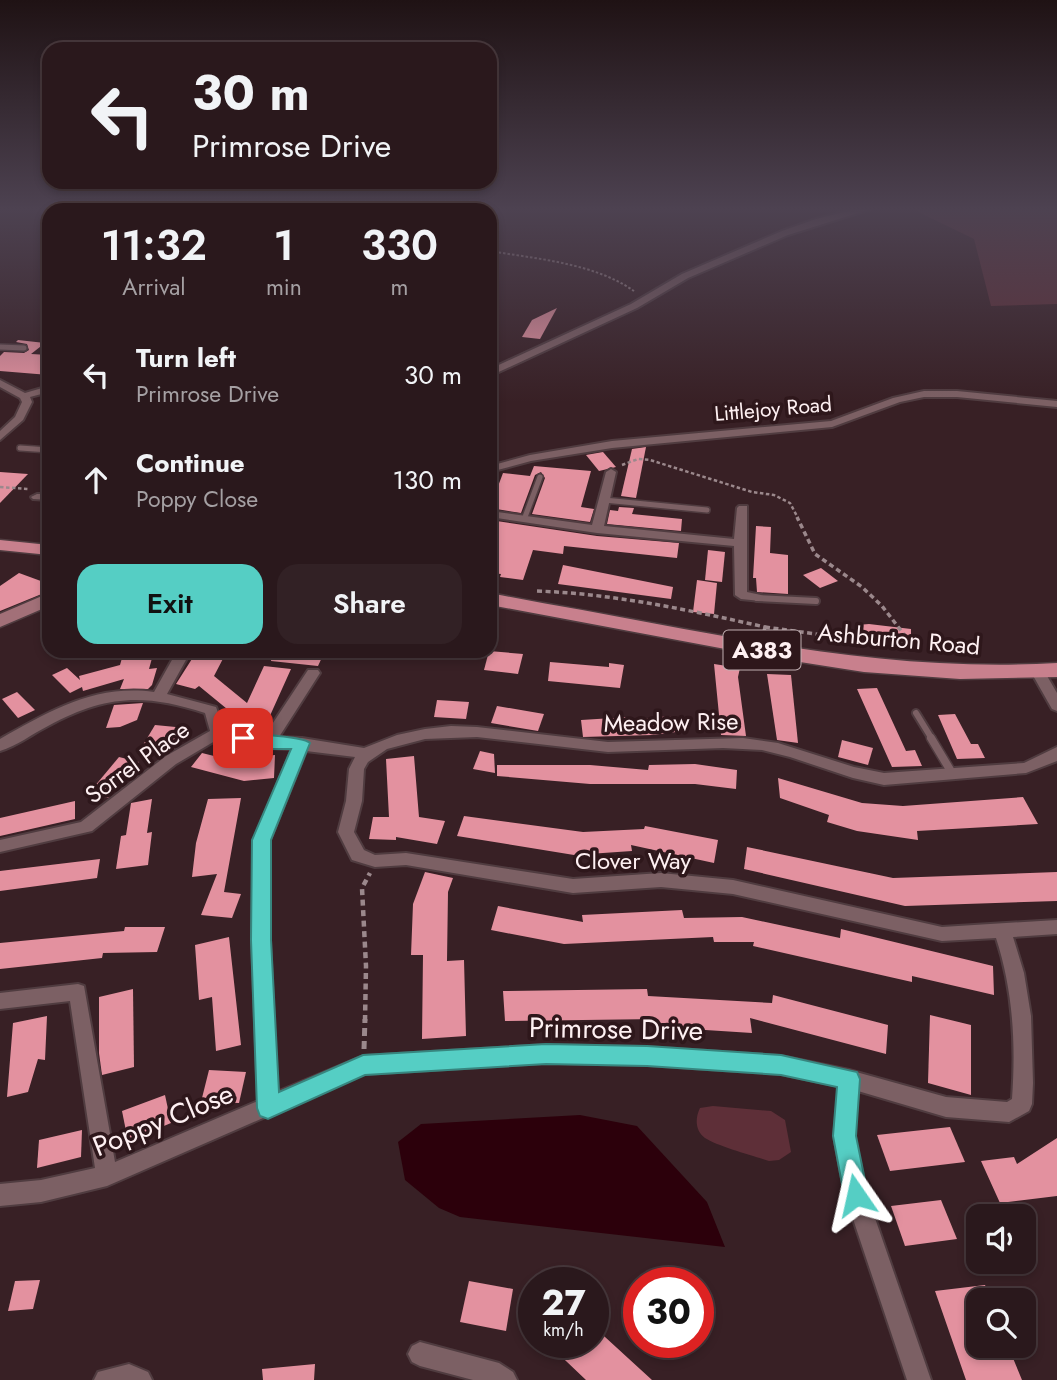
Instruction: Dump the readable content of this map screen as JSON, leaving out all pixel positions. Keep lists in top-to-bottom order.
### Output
{
  "streets": {
    "main road": ["Ashburton Road", "A383"],
    "street": [
      "Littlejoy Road",
      "Meadow Rise",
      "Sorrel Place",
      "Clover Way",
      "Primrose Drive",
      "Poppy Close"
    ]
  },
  "crossings": [
    ["Clover Way", "Primrose Drive"],
    ["Primrose Drive", "Poppy Close"]
  ],
  "page": {
    "turn": ["30 m", "Primrose Drive"],
    "eta": [
      "11:32",
      "Arrival",
      "1",
      "min",
      "330",
      "m"
    ],
    "list": [
      {
        "name": "Turn left",
        "note": "Primrose Drive",
        "value": "30 m"
      },
      {
        "name": "Continue",
        "note": "Poppy Close",
        "value": "130 m"
      }
    ],
    "buttons": ["Exit", "Share"],
    "speed": "27 km/h",
    "limit": "30"
  }
}
